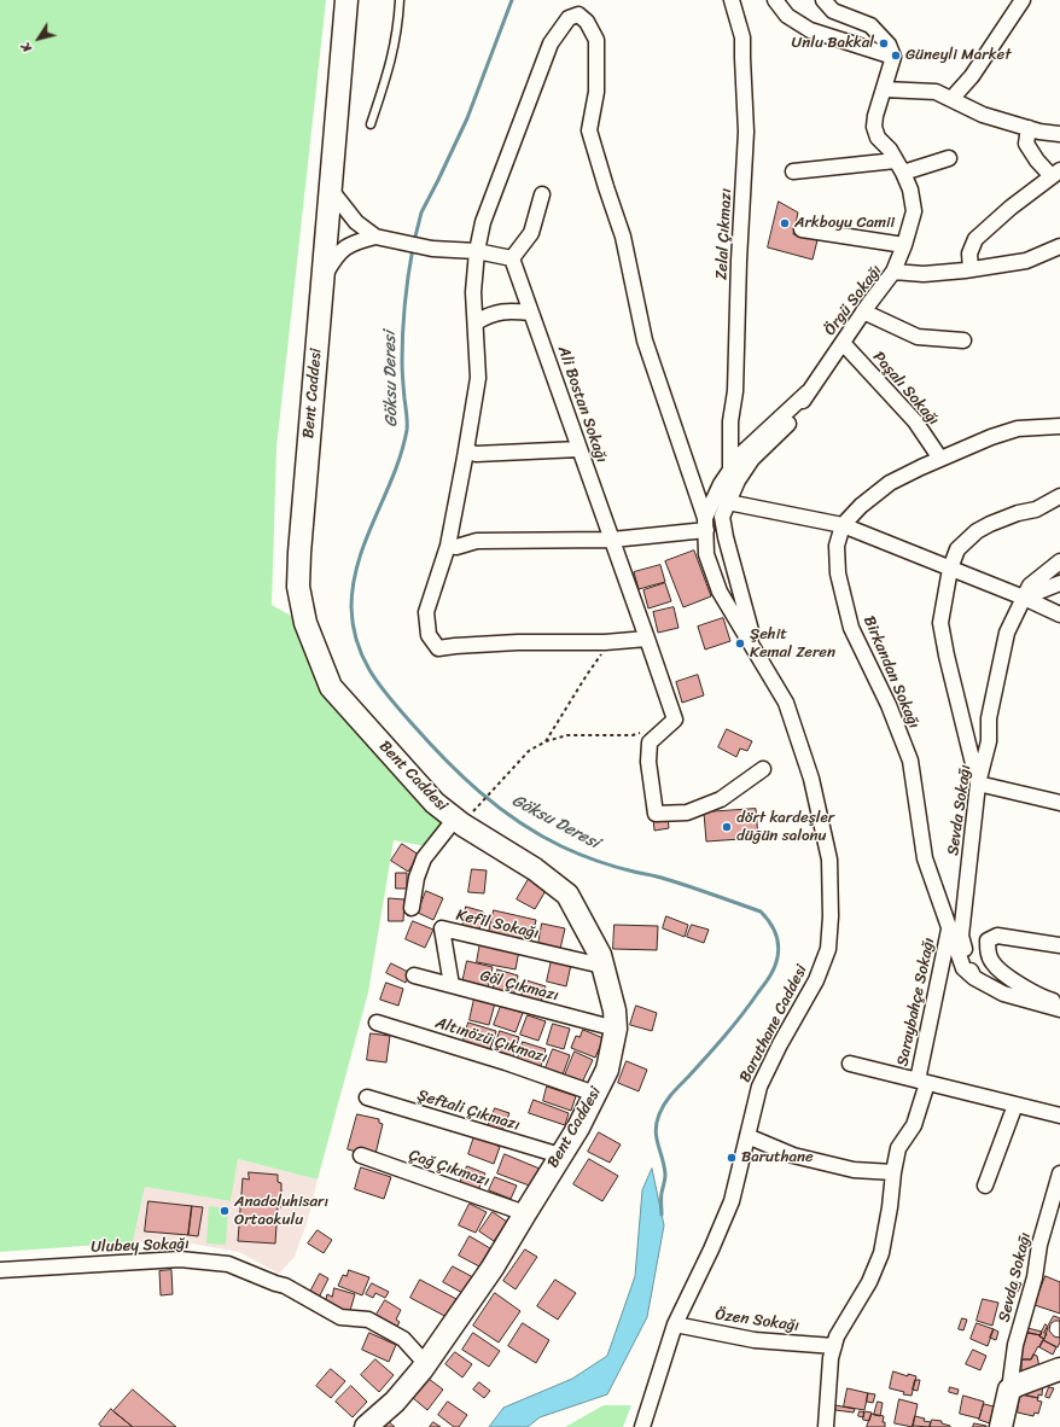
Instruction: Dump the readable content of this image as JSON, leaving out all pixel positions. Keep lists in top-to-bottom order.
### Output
{
  "streets": {
    "street": [
      "Zelal Çıkmazı",
      "Örgü Sokağı",
      "Paşalı Sokağı",
      "Bent Caddesi",
      "Ali Bostan Sokağı",
      "Birkandan Sokağı",
      "Sevda Sokaḡı",
      "Kefil Sokağı",
      "Göl Çıkmazı",
      "Saraybahçe Sokağı",
      "Baruthane Caddesi",
      "Altınözü Çıkmazı",
      "Şeftali Çıkmazı",
      "Çağ Çıkmazı",
      "Ulubey Sokağı",
      "Özen Sokağı"
    ]
  },
  "crossings": [
    ["Örgü Sokağı", "Paşalı Sokağı"],
    ["Paşalı Sokağı", "Birkandan Sokağı"],
    ["Bent Caddesi", "Kefil Sokağı"],
    ["Bent Caddesi", "Göl Çıkmazı"],
    ["Bent Caddesi", "Altınözü Çıkmazı"],
    ["Bent Caddesi", "Şeftali Çıkmazı"],
    ["Bent Caddesi", "Çağ Çıkmazı"],
    ["Bent Caddesi", "Ulubey Sokağı"],
    ["Birkandan Sokağı", "Sevda Sokaḡı"],
    ["Birkandan Sokağı", "Saraybahçe Sokağı"],
    ["Kefil Sokağı", "Göl Çıkmazı"],
    ["Saraybahçe Sokağı", "Özen Sokağı"],
    ["Baruthane Caddesi", "Özen Sokağı"]
  ],
  "water": ["Göksu Deresi"],
  "places": [
    "Unlu Bakkal",
    "Güneyli Market",
    "Arkboyu Camii",
    "Şehit Kemal Zeren",
    "dört kardeşler düğün salonu",
    "Baruthane",
    "Anadoluhisarı Ortaokulu"
  ],
  "north": "bottom left"
}
